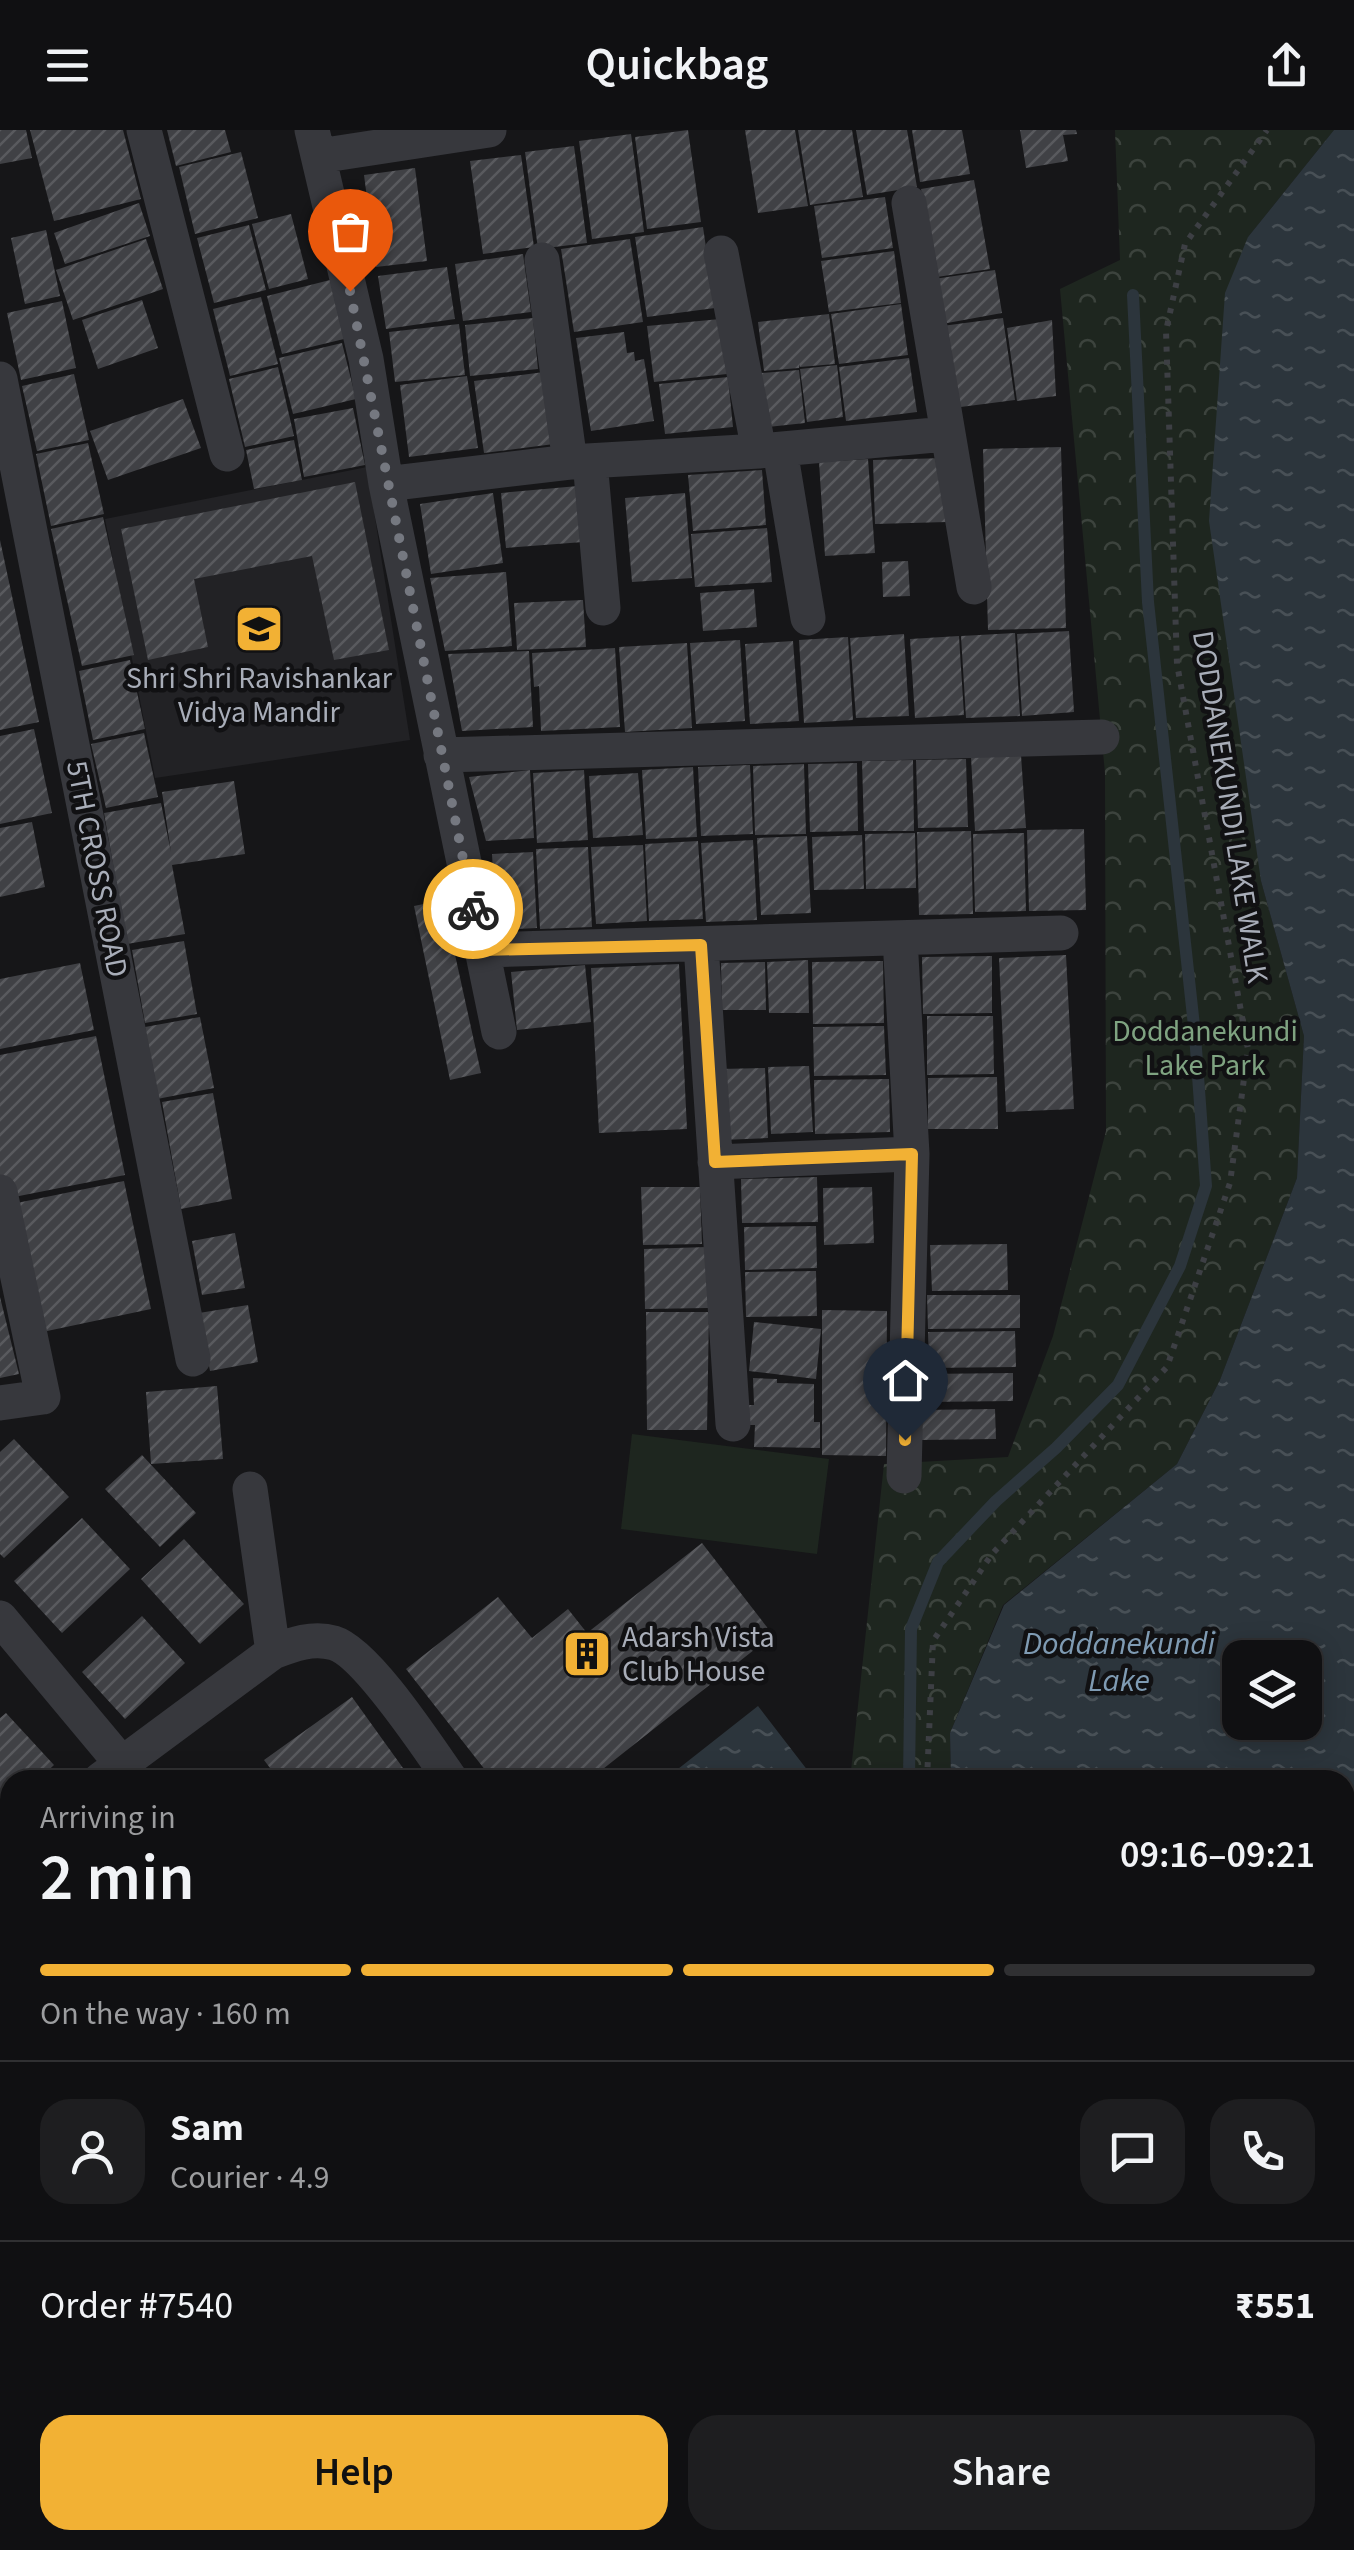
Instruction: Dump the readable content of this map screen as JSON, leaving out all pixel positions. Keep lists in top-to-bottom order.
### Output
{
  "streets": {
    "street": ["5TH CROSS ROAD"],
    "path": ["DODDANEKUNDI LAKE WALK"]
  },
  "water": ["Doddanekundi Lake"],
  "parks": ["Doddanekundi Lake Park"],
  "places": {
    "school or university": ["Shri Shri Ravishankar Vidya Mandir"],
    "building": ["Adarsh Vista Club House"]
  },
  "page": {
    "header": "Quickbag",
    "heading": ["2 min", "Arriving in", "09:16–09:21"],
    "panel": [
      "Sam",
      "Courier · 4.9",
      "Order #7540",
      "₹551"
    ],
    "bar": "On the way · 160 m",
    "buttons": ["Help", "Share"]
  }
}
